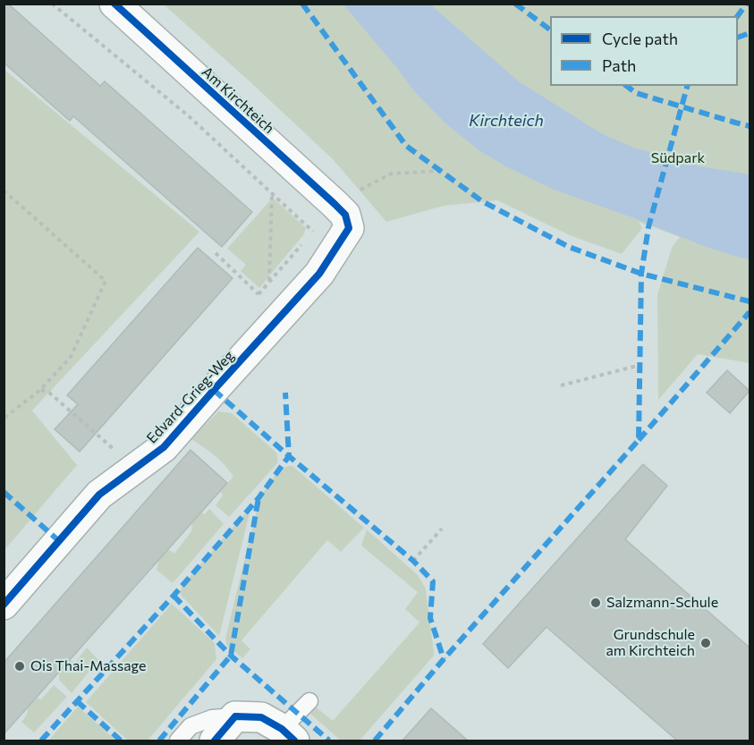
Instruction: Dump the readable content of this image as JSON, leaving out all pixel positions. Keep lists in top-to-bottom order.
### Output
{
  "streets": {
    "street": ["Am Kirchteich", "Edvard-Grieg-Weg"]
  },
  "crossings": [
    ["Am Kirchteich", "Edvard-Grieg-Weg"]
  ],
  "water": ["Kirchteich"],
  "parks": ["Südpark"],
  "places": ["Salzmann-Schule", "Grundschule am Kirchteich", "Ois Thai-Massage"],
  "legend": ["Cycle path", "Path"]
}
